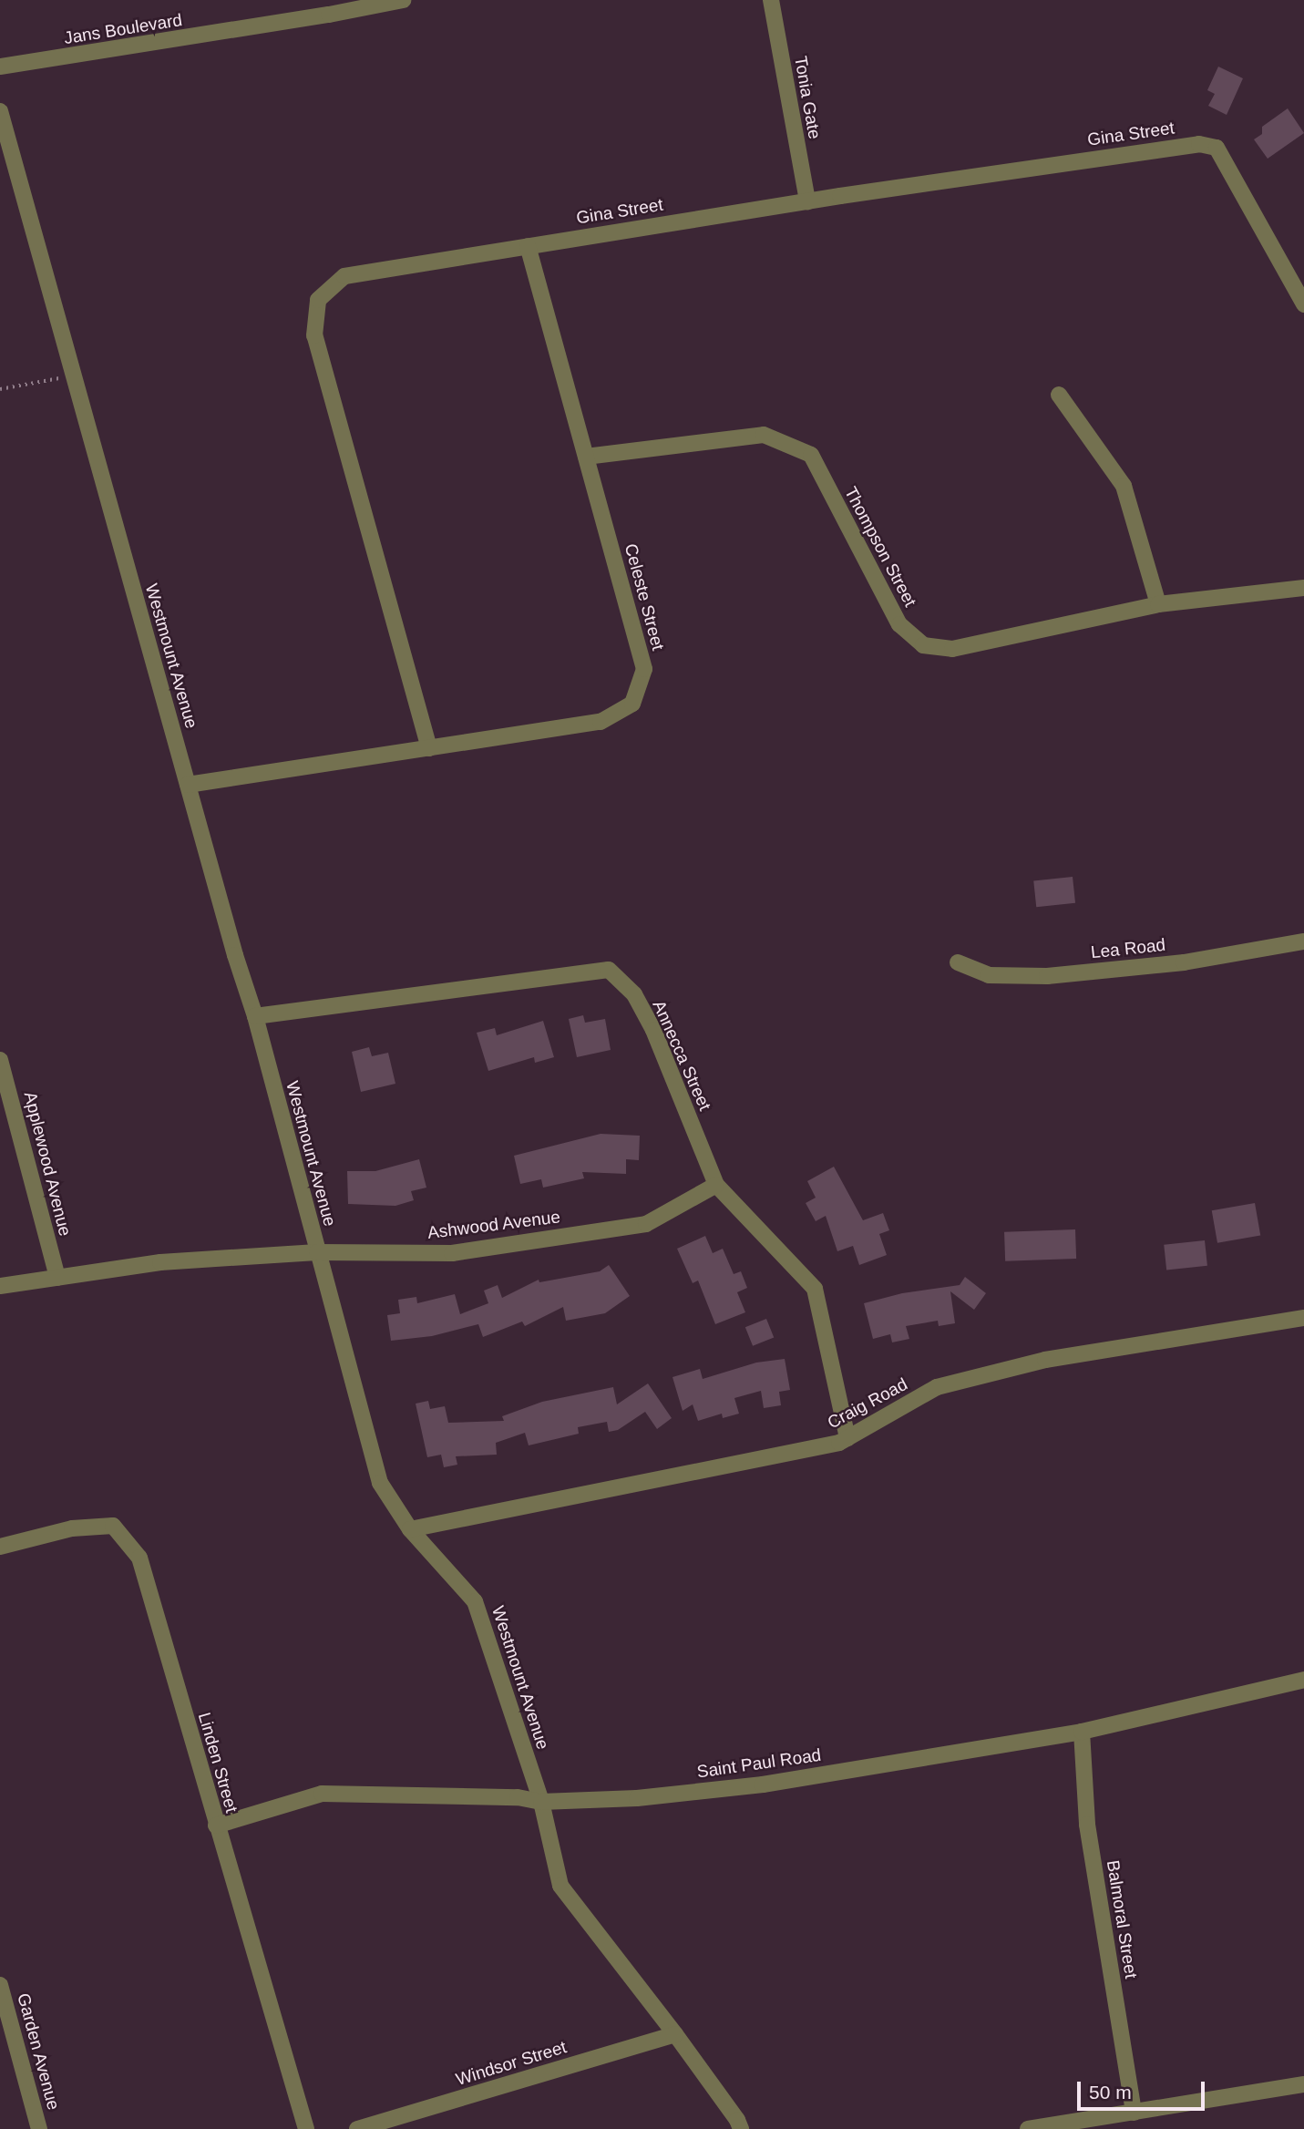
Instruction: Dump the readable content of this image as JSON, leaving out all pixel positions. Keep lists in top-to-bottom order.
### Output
{
  "streets": {
    "street": [
      "Jans Boulevard",
      "Tonia Gate",
      "Gina Street",
      "Thompson Street",
      "Celeste Street",
      "Westmount Avenue",
      "Lea Road",
      "Annecca Street",
      "Applewood Avenue",
      "Ashwood Avenue",
      "Craig Road",
      "Linden Street",
      "Saint Paul Road",
      "Balmoral Street",
      "Garden Avenue",
      "Windsor Street"
    ]
  },
  "crossings": [
    ["Tonia Gate", "Gina Street"],
    ["Gina Street", "Celeste Street"],
    ["Thompson Street", "Celeste Street"],
    ["Celeste Street", "Westmount Avenue"],
    ["Westmount Avenue", "Annecca Street"],
    ["Westmount Avenue", "Ashwood Avenue"],
    ["Westmount Avenue", "Craig Road"],
    ["Westmount Avenue", "Saint Paul Road"],
    ["Westmount Avenue", "Windsor Street"],
    ["Annecca Street", "Ashwood Avenue"],
    ["Annecca Street", "Craig Road"],
    ["Applewood Avenue", "Ashwood Avenue"],
    ["Linden Street", "Saint Paul Road"],
    ["Saint Paul Road", "Balmoral Street"]
  ],
  "scale_bar": "50 m"
}
